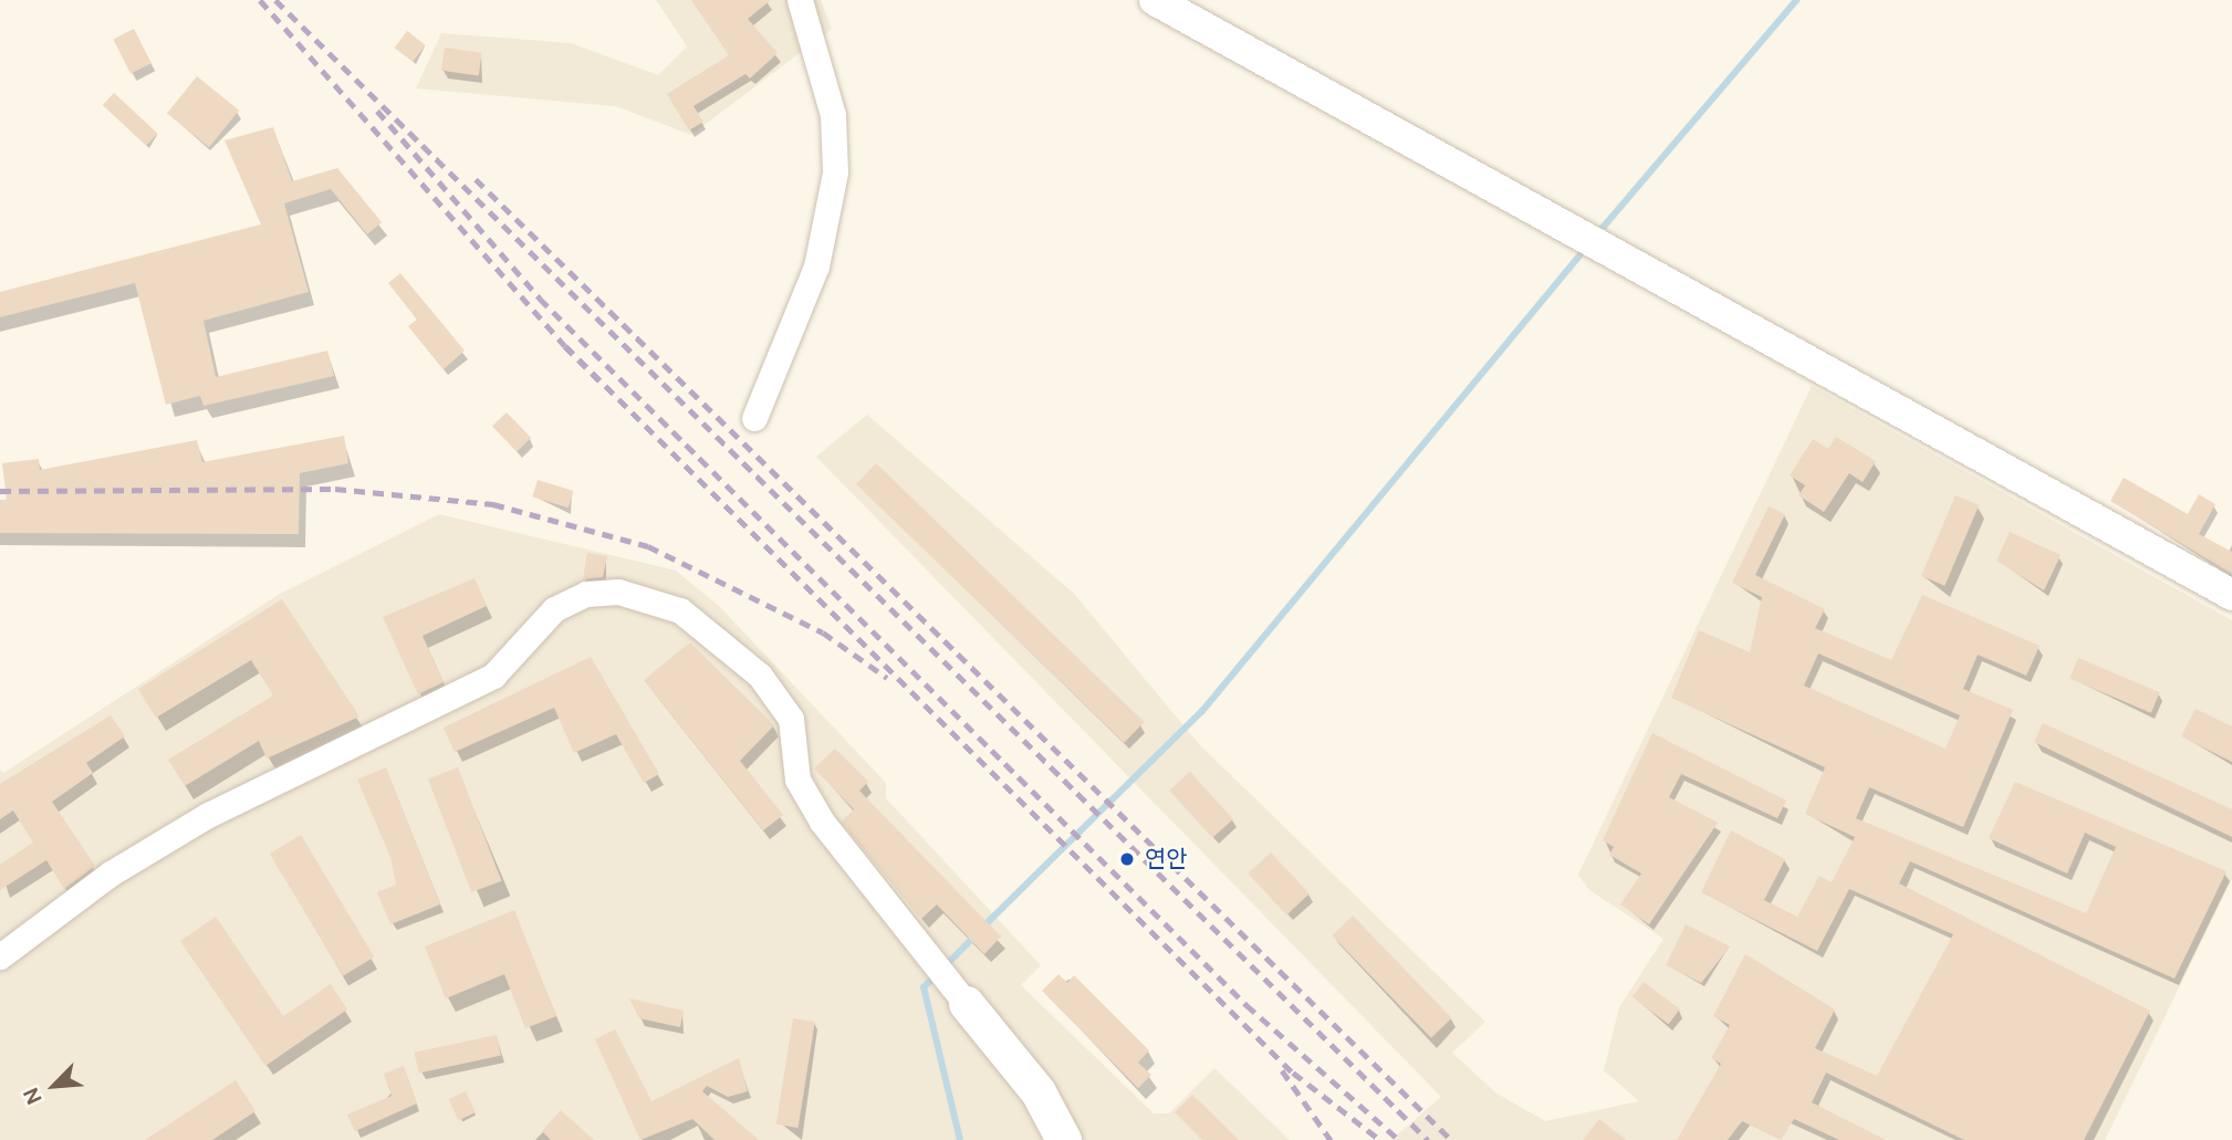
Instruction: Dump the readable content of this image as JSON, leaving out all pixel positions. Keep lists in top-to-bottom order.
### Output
{
  "places": ["연안"],
  "north": "bottom left"
}
